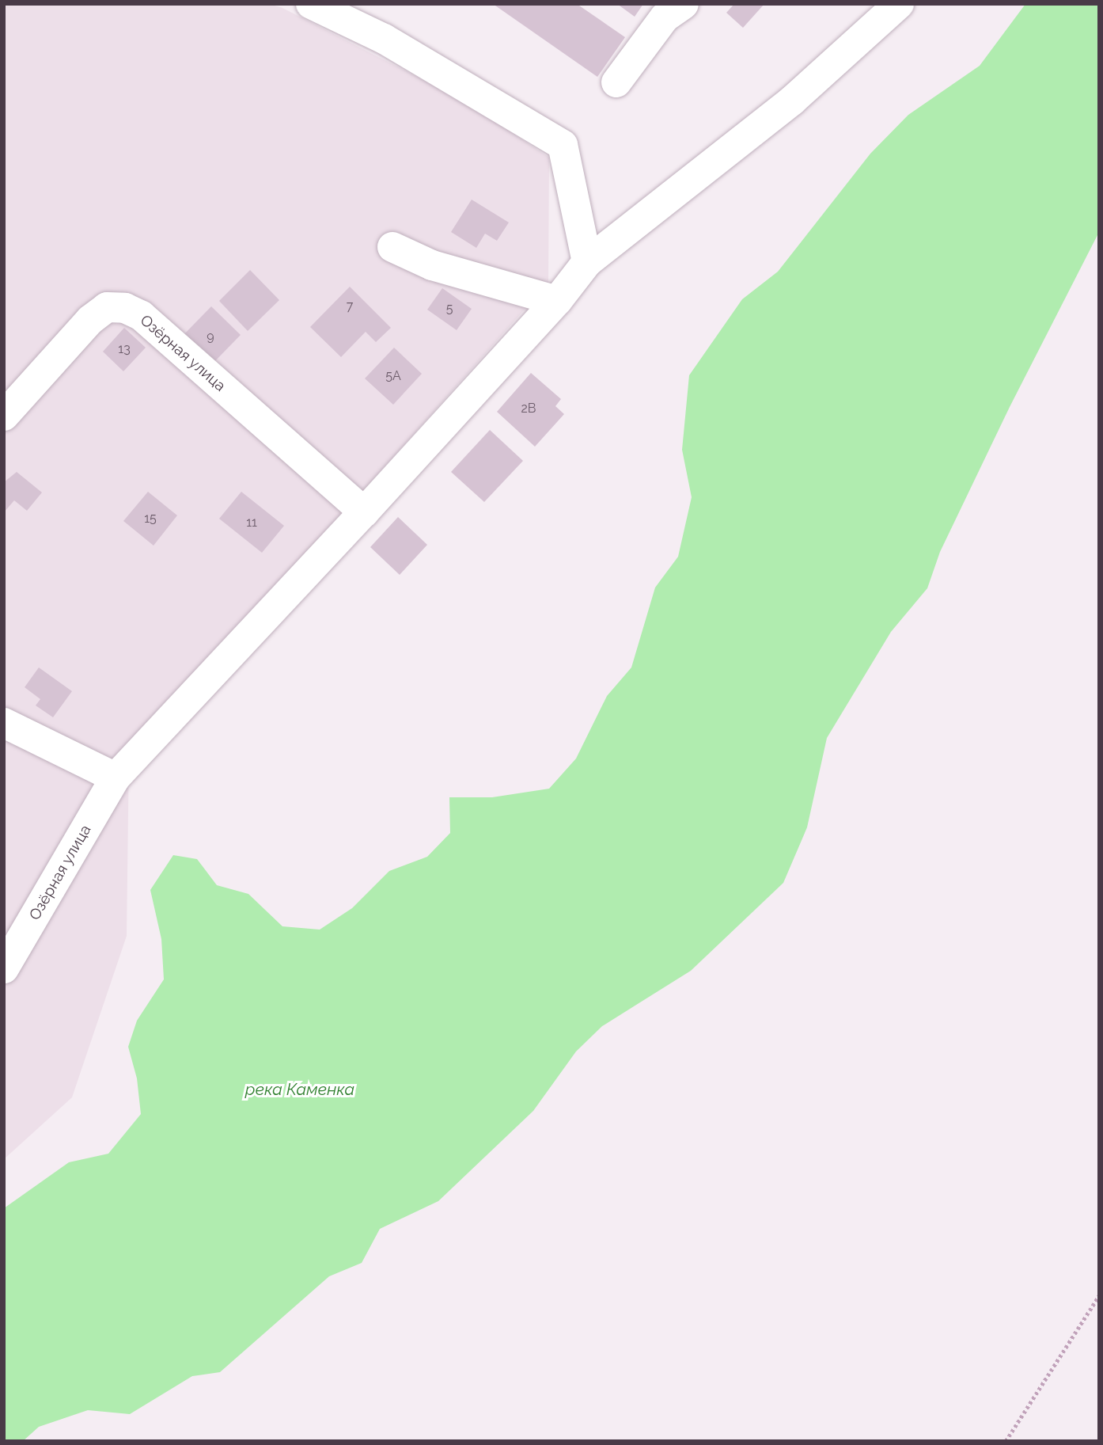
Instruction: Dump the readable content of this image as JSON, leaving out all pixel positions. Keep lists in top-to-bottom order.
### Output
{
  "streets": {
    "street": ["Озёрная улица"]
  },
  "water": ["река Каменка"],
  "house_numbers": [
    "7",
    "5",
    "9",
    "13",
    "5А",
    "2В",
    "15",
    "11"
  ]
}
